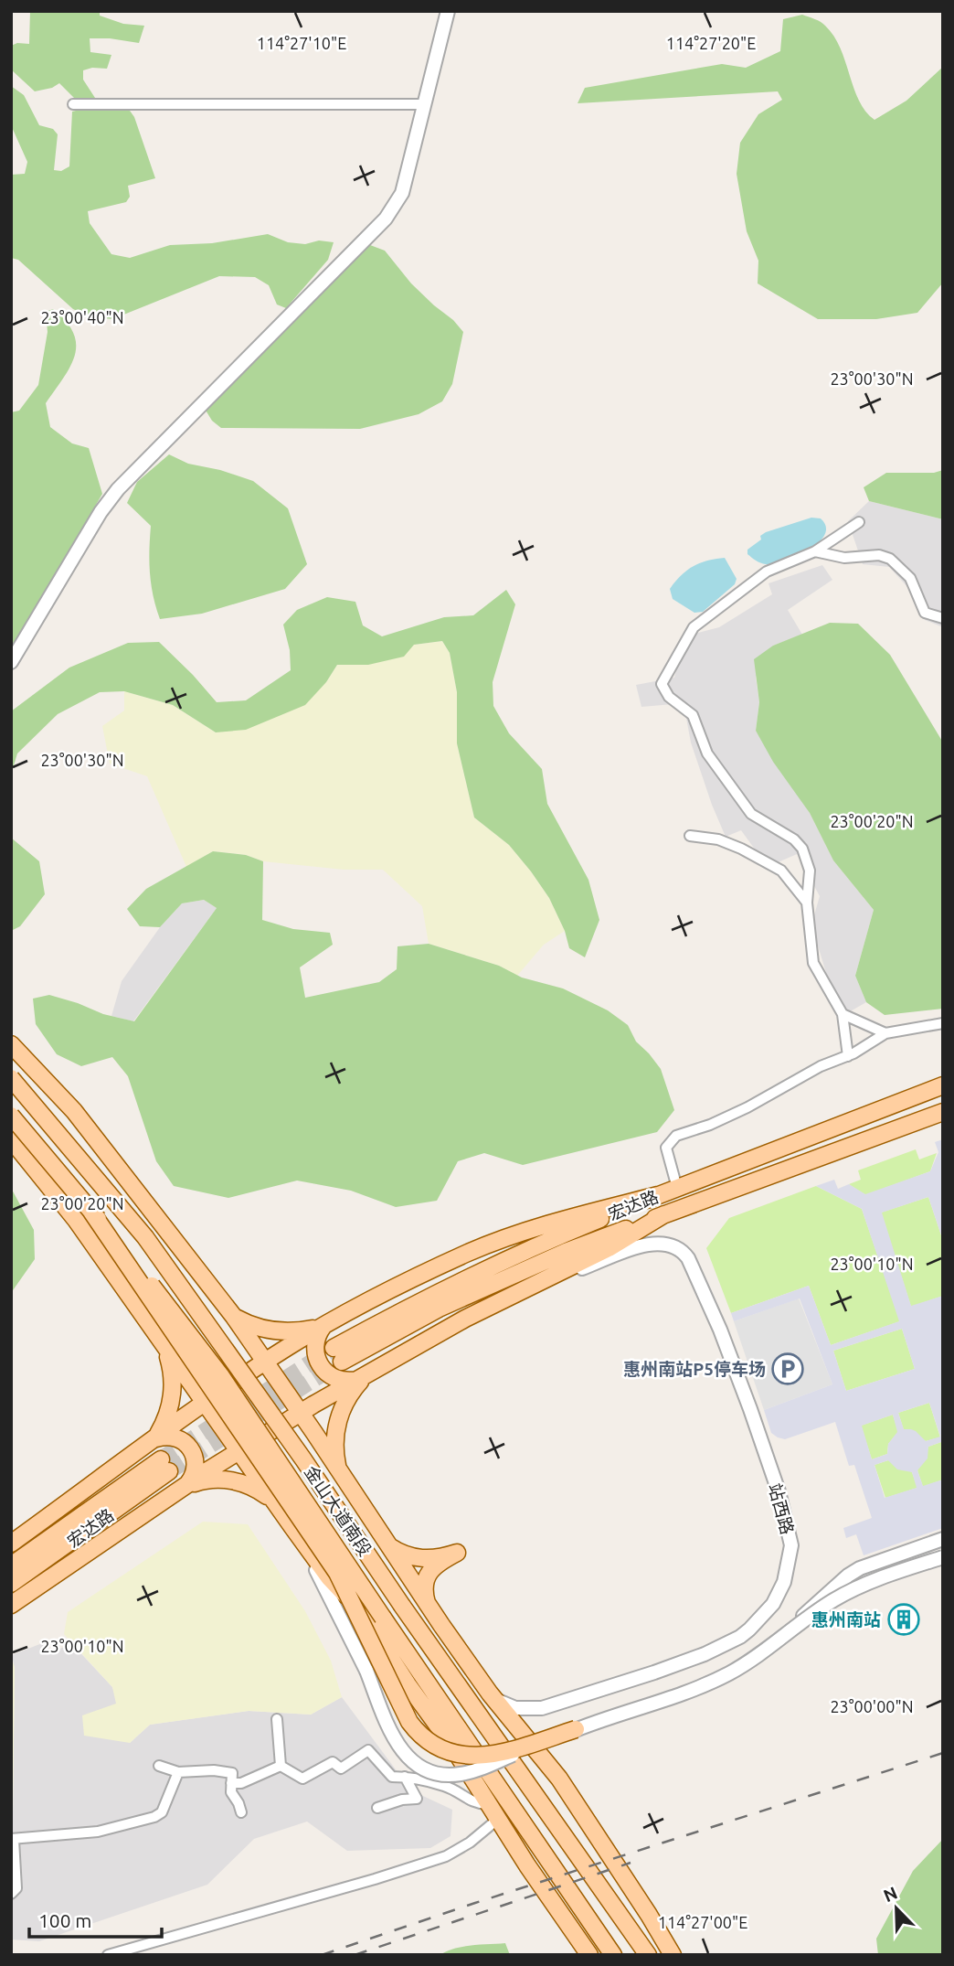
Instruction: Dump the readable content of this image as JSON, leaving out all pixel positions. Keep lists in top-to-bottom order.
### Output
{
  "streets": {
    "main road": ["宏达路", "金山大道南段"],
    "street": ["站西路"]
  },
  "places": {
    "parking": ["惠州南站P5停车场"],
    "building": ["惠州南站"]
  },
  "scale_bar": "100 m",
  "north": "top left",
  "coordinates": [
    "114°27'10\"E",
    "114°27'20\"E",
    "23°00'40\"N",
    "23°00'30\"N",
    "23°00'20\"N",
    "23°00'10\"N",
    "23°00'00\"N",
    "114°27'00\"E"
  ]
}
